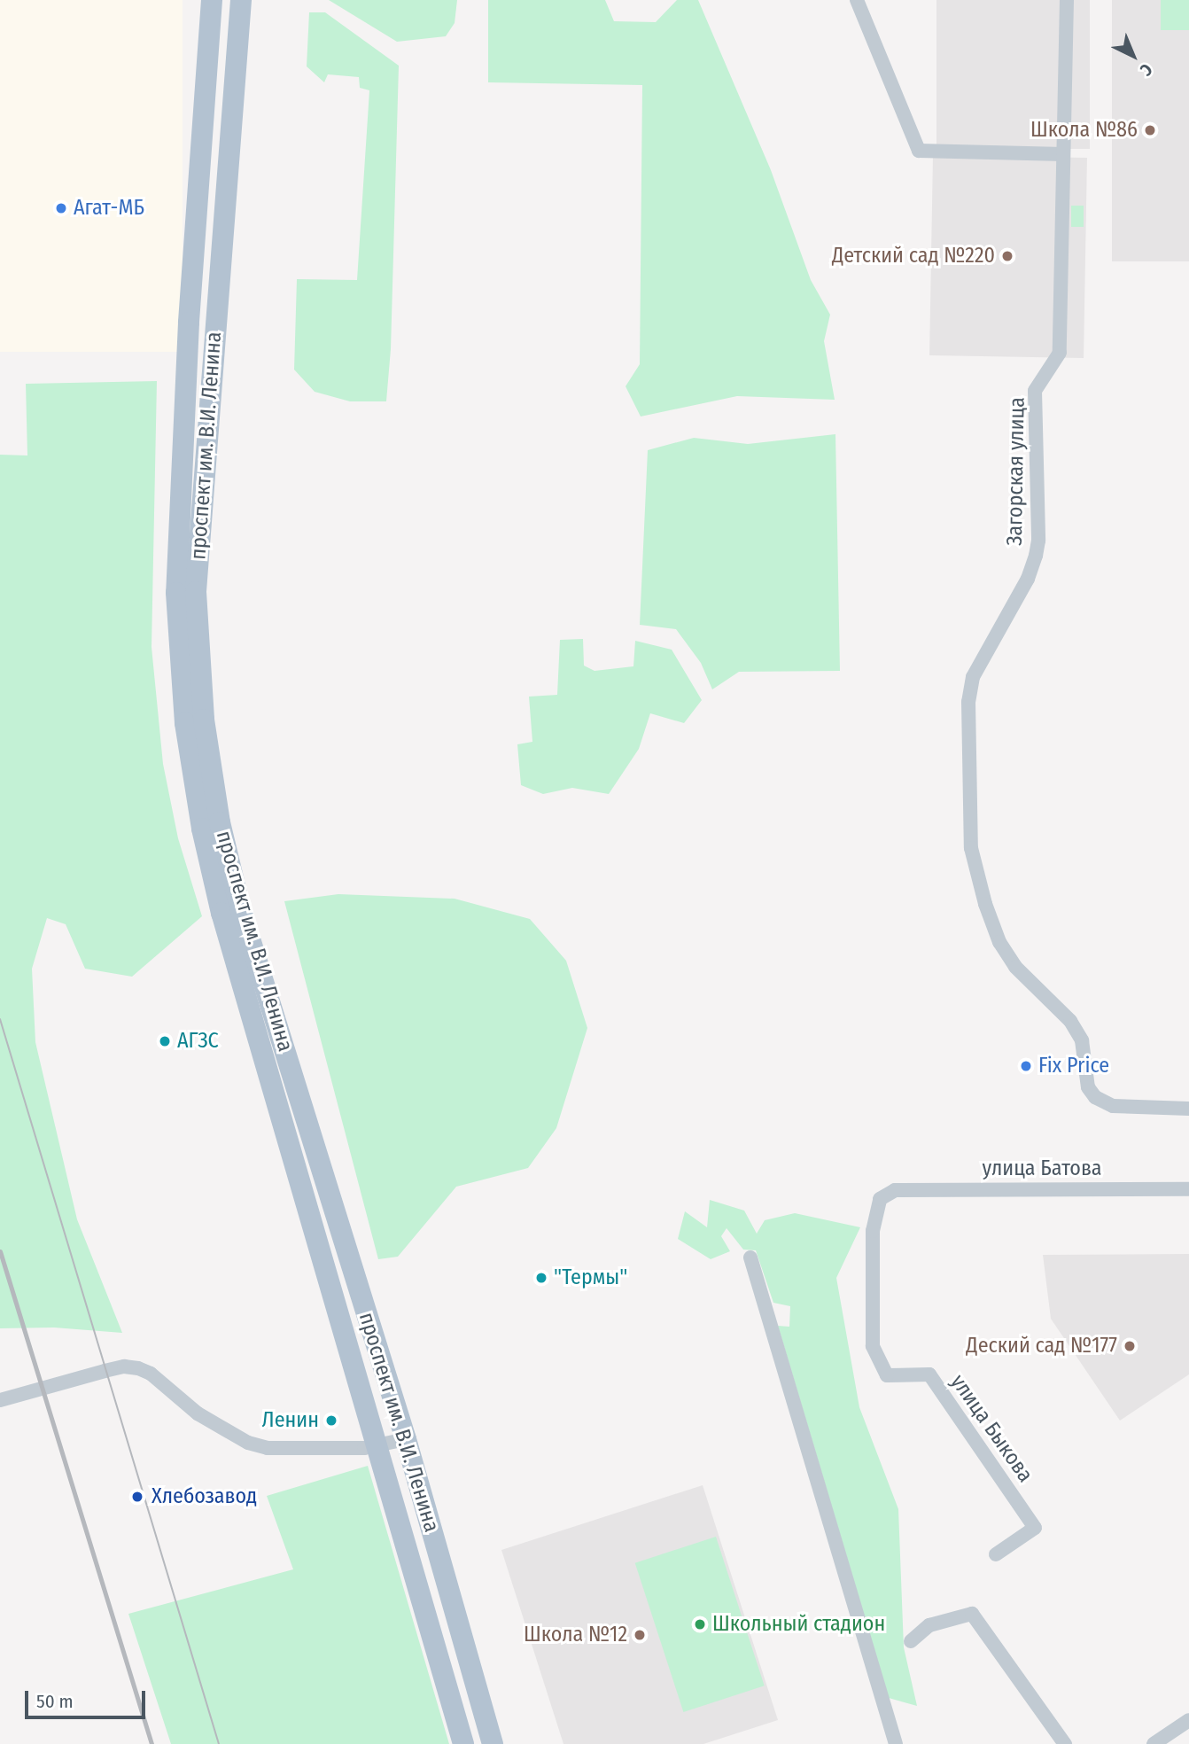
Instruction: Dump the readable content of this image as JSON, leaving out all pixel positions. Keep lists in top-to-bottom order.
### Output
{
  "streets": {
    "main road": ["проспект им. В.И. Ленина"],
    "street": ["Загорская улица", "улица Батова", "улица Быкова"]
  },
  "crossings": [
    ["улица Батова", "улица Быкова"]
  ],
  "places": [
    "Школа №86",
    "Агат-МБ",
    "Детский сад №220",
    "АГЗС",
    "Fix Price",
    "\"Термы\"",
    "Деский сад №177",
    "Ленин",
    "Хлебозавод",
    "Школьный стадион",
    "Школа №12"
  ],
  "scale_bar": "50 m",
  "north": "bottom right"
}
